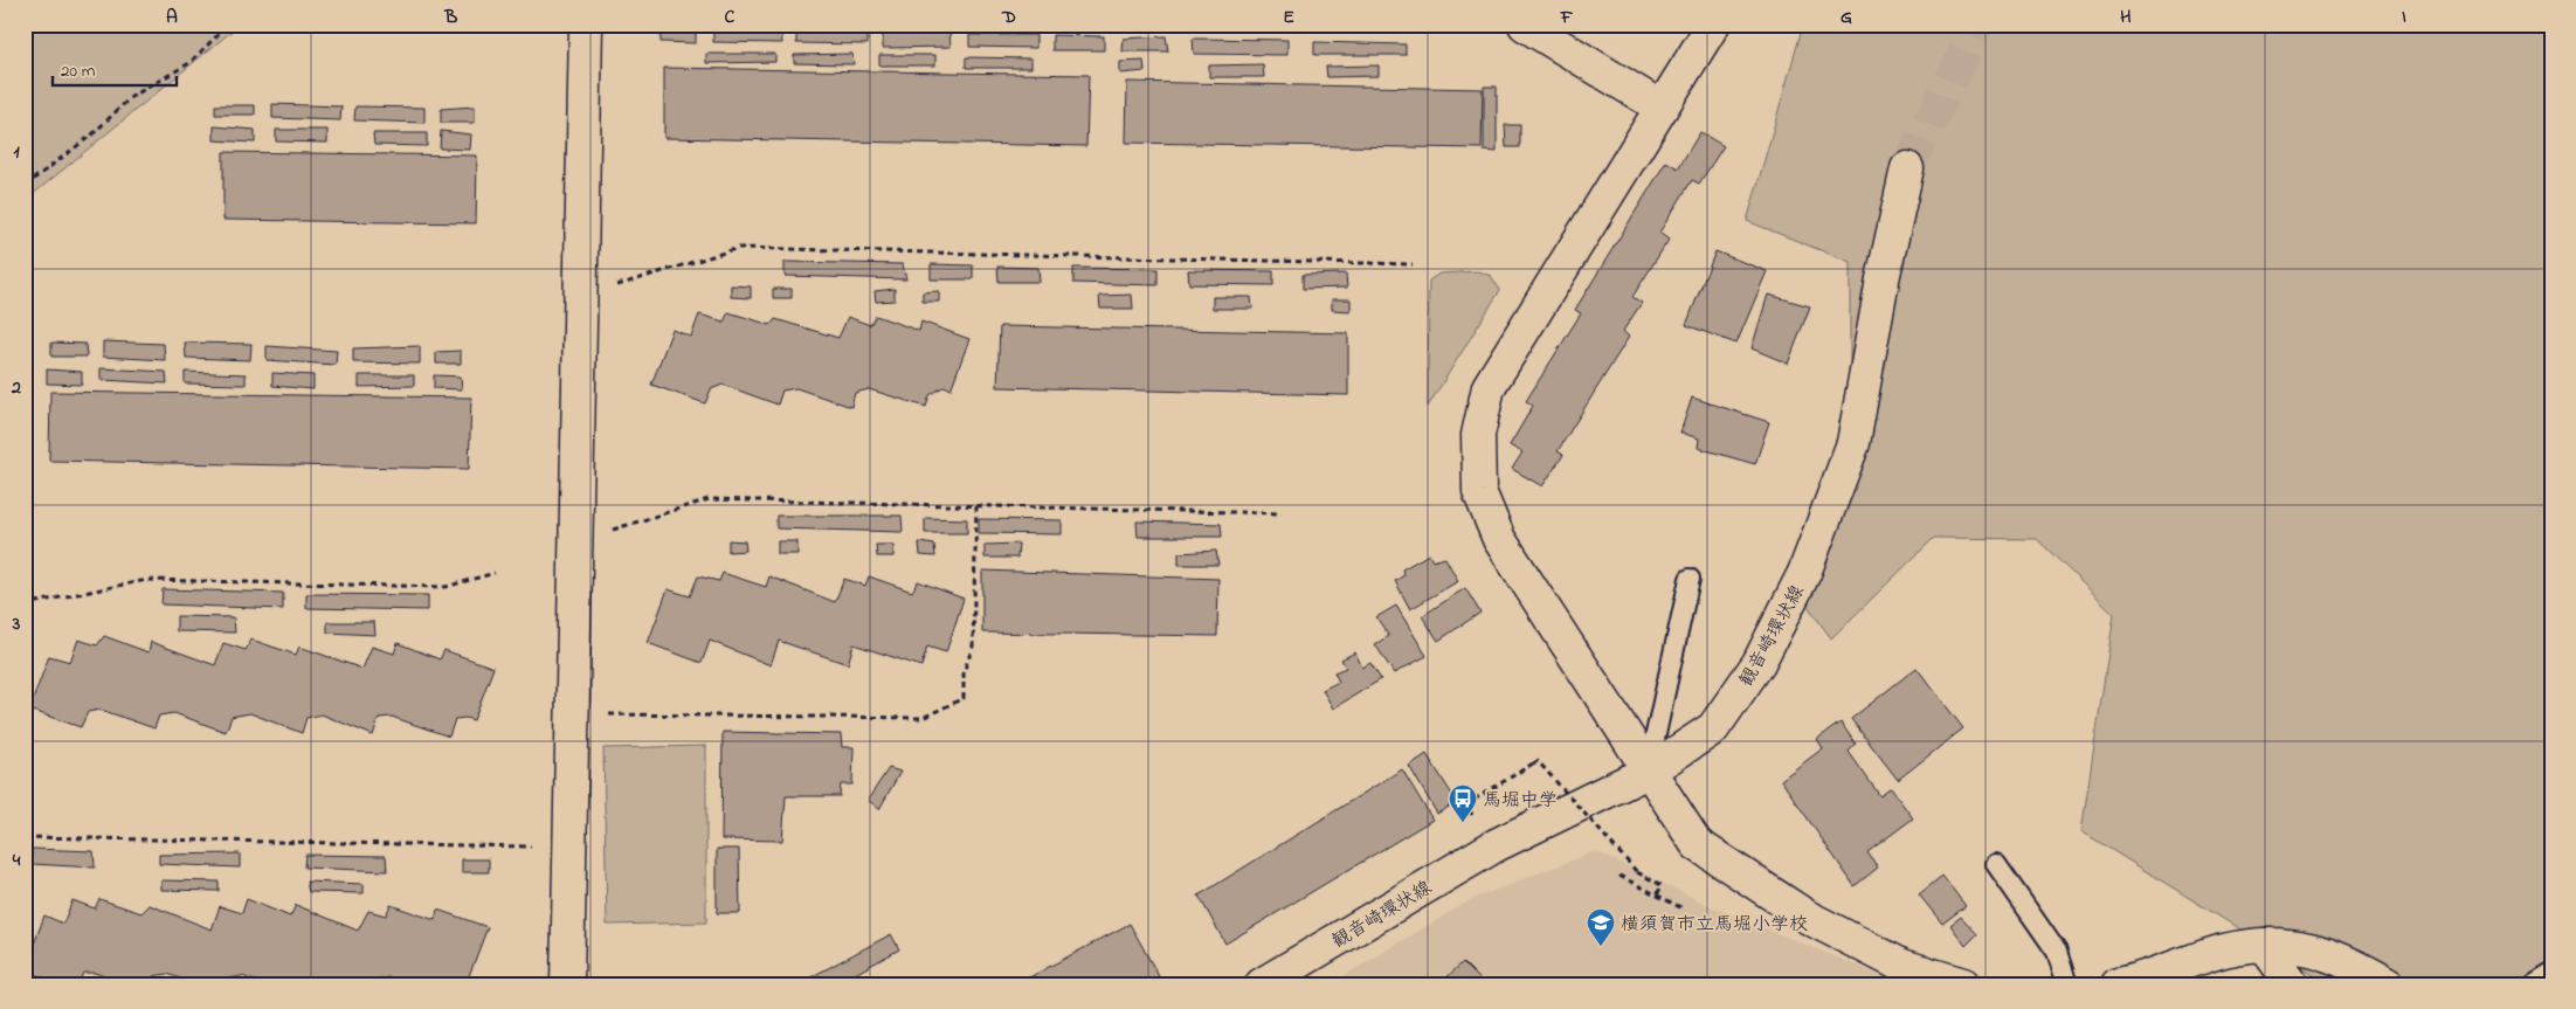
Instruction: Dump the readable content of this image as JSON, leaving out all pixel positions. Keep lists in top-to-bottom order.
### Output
{
  "streets": {
    "street": ["観音崎環状線"]
  },
  "places": {
    "bus stop": ["馬堀中学"],
    "school or university": ["横須賀市立馬堀小学校"]
  },
  "scale_bar": "20 m",
  "grid": {
    "columns": [
      "A",
      "B",
      "C",
      "D",
      "E",
      "F",
      "G",
      "H",
      "I"
    ],
    "rows": [
      "1",
      "2",
      "3",
      "4"
    ]
  }
}
